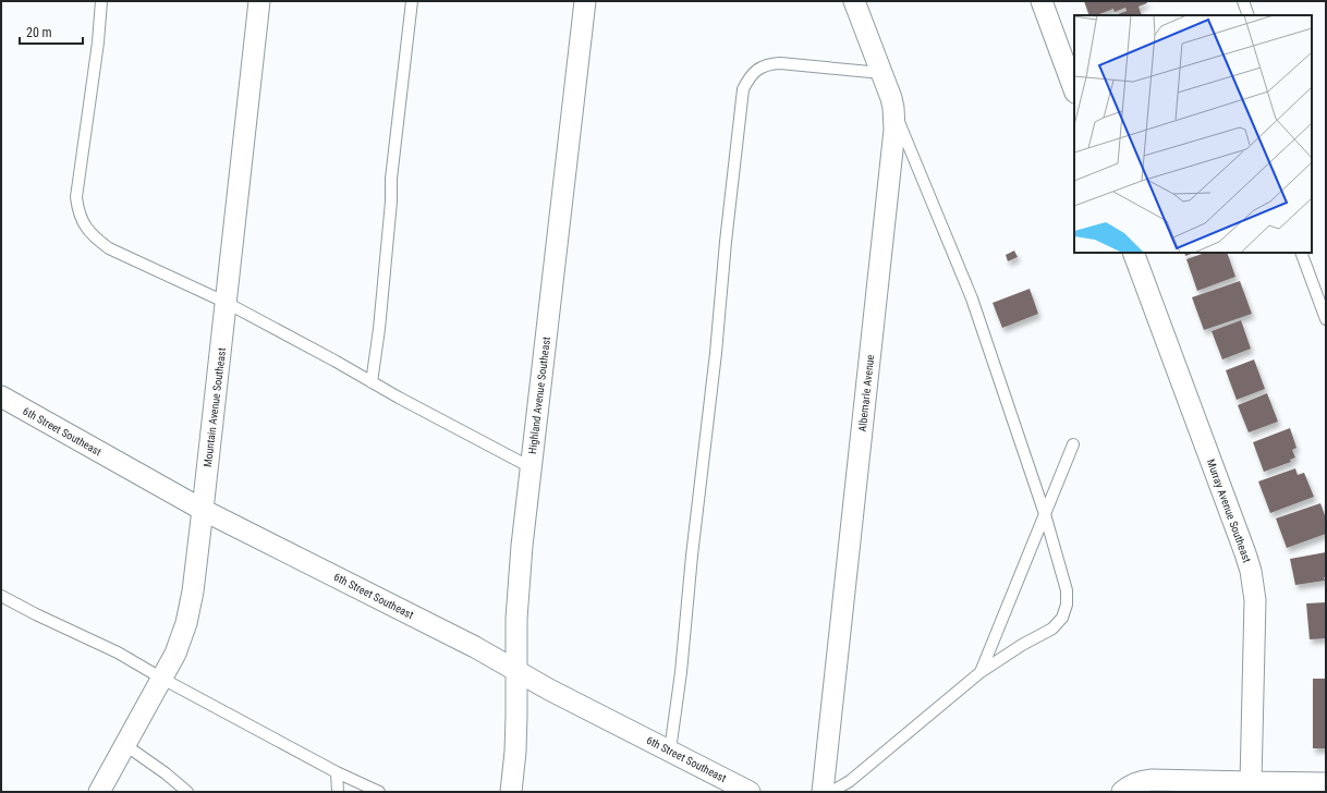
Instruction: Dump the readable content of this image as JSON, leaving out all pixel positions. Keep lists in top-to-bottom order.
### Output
{
  "streets": {
    "street": [
      "Albemarle Avenue",
      "Highland Avenue Southeast",
      "Mountain Avenue Southeast",
      "6th Street Southeast",
      "Murray Avenue Southeast"
    ]
  },
  "crossings": [
    ["Highland Avenue Southeast", "6th Street Southeast"],
    ["Mountain Avenue Southeast", "6th Street Southeast"]
  ],
  "scale_bar": "20 m"
}
